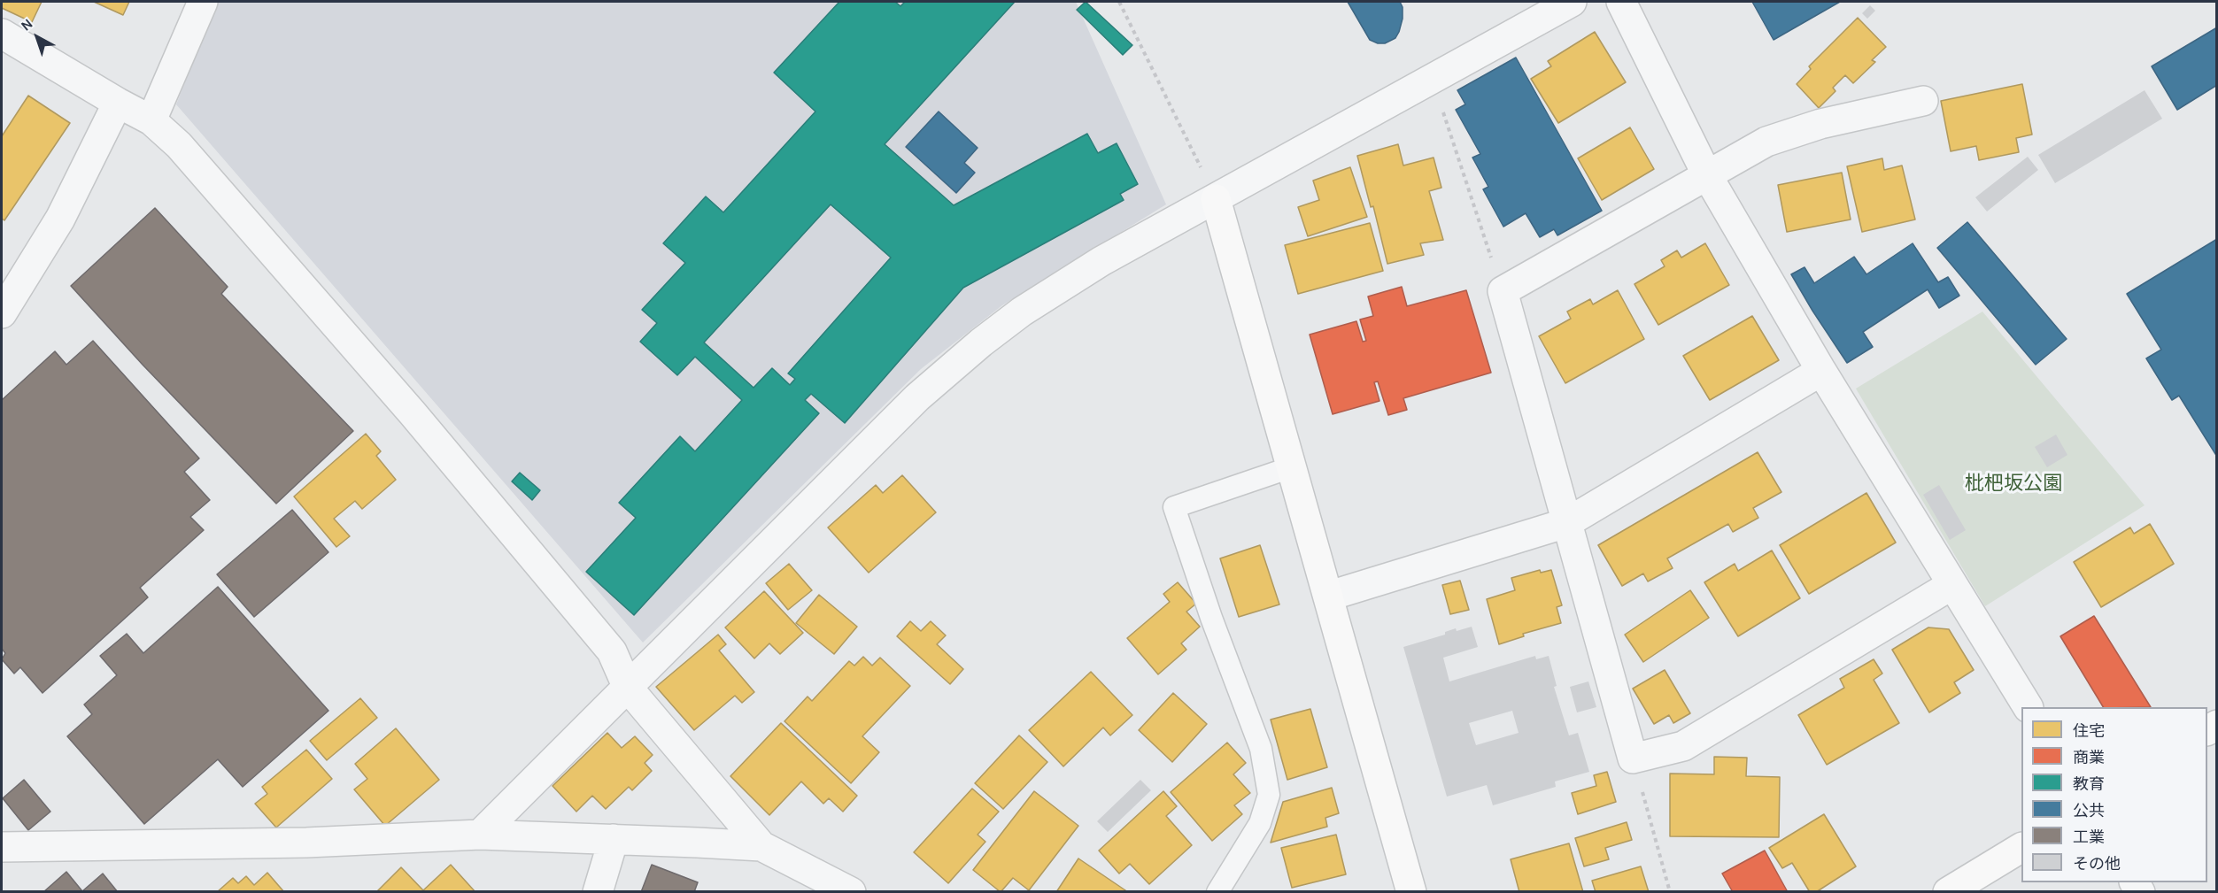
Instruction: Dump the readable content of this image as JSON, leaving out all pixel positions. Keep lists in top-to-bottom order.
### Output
{
  "parks": ["枇杷坂公園"],
  "legend": [
    "住宅",
    "商業",
    "教育",
    "公共",
    "工業",
    "その他"
  ],
  "north": "top left"
}
